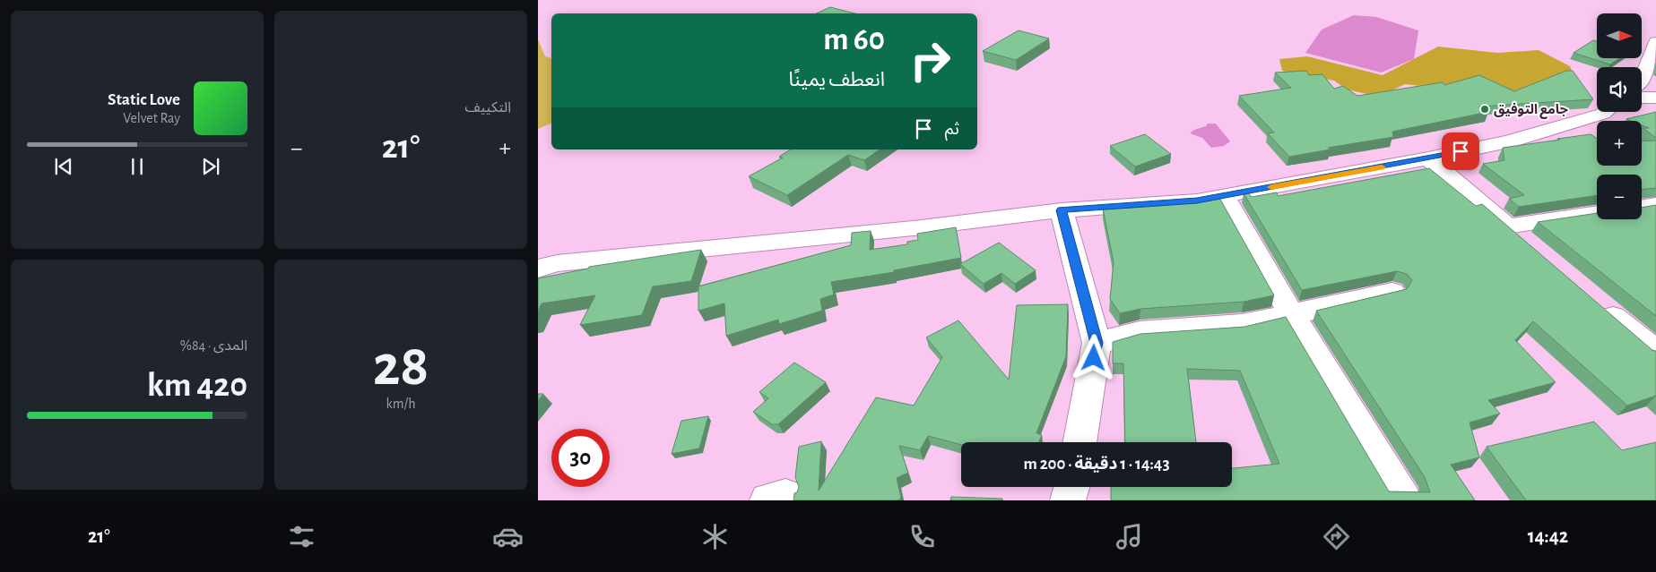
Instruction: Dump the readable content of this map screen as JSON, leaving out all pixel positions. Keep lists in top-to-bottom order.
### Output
{
  "places": ["جامع التوفيق"],
  "north": "right",
  "page": {
    "tile": [
      "التكييف",
      ["28", "km/h"],
      ["المدى · 84%", "420 km"]
    ],
    "map_buttons": ["+", "−"],
    "turn": ["60 m", "انعطف يمينًا"],
    "song": ["Static Love", "Velvet Ray"],
    "then": "ثم",
    "heat": ["−", "21°", "+"],
    "limit": "30",
    "trip": "14:43 · 1 دقيقة · 200 m",
    "tabs": ["14:42", "21°"]
  }
}
